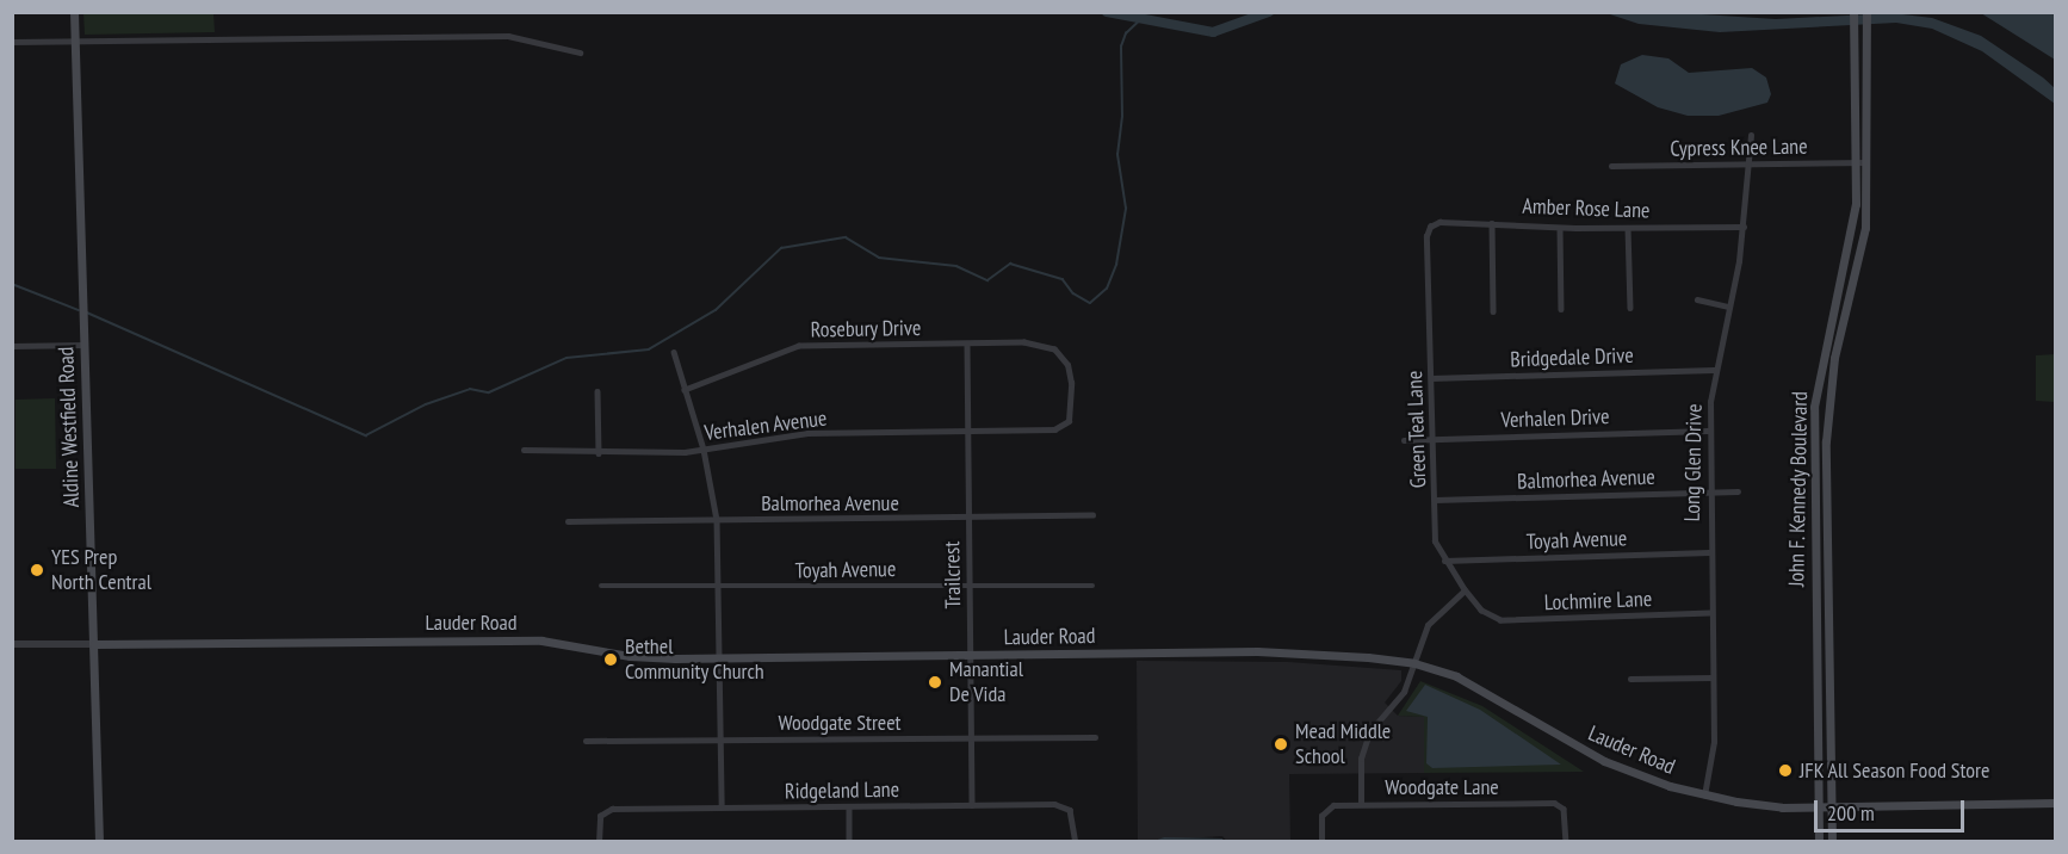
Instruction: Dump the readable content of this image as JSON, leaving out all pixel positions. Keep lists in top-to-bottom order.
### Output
{
  "streets": {
    "main road": ["Aldine Westfield Road", "John F. Kennedy Boulevard", "Lauder Road"],
    "street": [
      "Cypress Knee Lane",
      "Amber Rose Lane",
      "Rosebury Drive",
      "Bridgedale Drive",
      "Verhalen Drive",
      "Verhalen Avenue",
      "Green Teal Lane",
      "Long Glen Drive",
      "Balmorhea Avenue",
      "Toyah Avenue",
      "Trailcrest",
      "Lochmire Lane",
      "Woodgate Street",
      "Woodgate Lane",
      "Ridgeland Lane"
    ]
  },
  "crossings": [
    ["Cypress Knee Lane", "Long Glen Drive"],
    ["Cypress Knee Lane", "John F. Kennedy Boulevard"],
    ["Amber Rose Lane", "Green Teal Lane"],
    ["Amber Rose Lane", "Long Glen Drive"],
    ["Rosebury Drive", "Verhalen Avenue"],
    ["Rosebury Drive", "Trailcrest"],
    ["Bridgedale Drive", "Green Teal Lane"],
    ["Bridgedale Drive", "Long Glen Drive"],
    ["Verhalen Drive", "Green Teal Lane"],
    ["Verhalen Drive", "Long Glen Drive"],
    ["Verhalen Avenue", "Trailcrest"],
    ["Aldine Westfield Road", "Lauder Road"],
    ["Green Teal Lane", "Balmorhea Avenue"],
    ["Green Teal Lane", "Toyah Avenue"],
    ["Green Teal Lane", "Lochmire Lane"],
    ["Long Glen Drive", "Balmorhea Avenue"],
    ["Long Glen Drive", "Toyah Avenue"],
    ["Long Glen Drive", "Lochmire Lane"],
    ["Long Glen Drive", "Lauder Road"],
    ["Balmorhea Avenue", "Trailcrest"],
    ["John F. Kennedy Boulevard", "Lauder Road"],
    ["Toyah Avenue", "Trailcrest"],
    ["Trailcrest", "Lauder Road"],
    ["Trailcrest", "Woodgate Street"],
    ["Trailcrest", "Ridgeland Lane"]
  ],
  "places": [
    "YES Prep North Central",
    "Bethel Community Church",
    "Manantial De Vida",
    "Mead Middle School",
    "JFK All Season Food Store"
  ],
  "scale_bar": "200 m"
}
